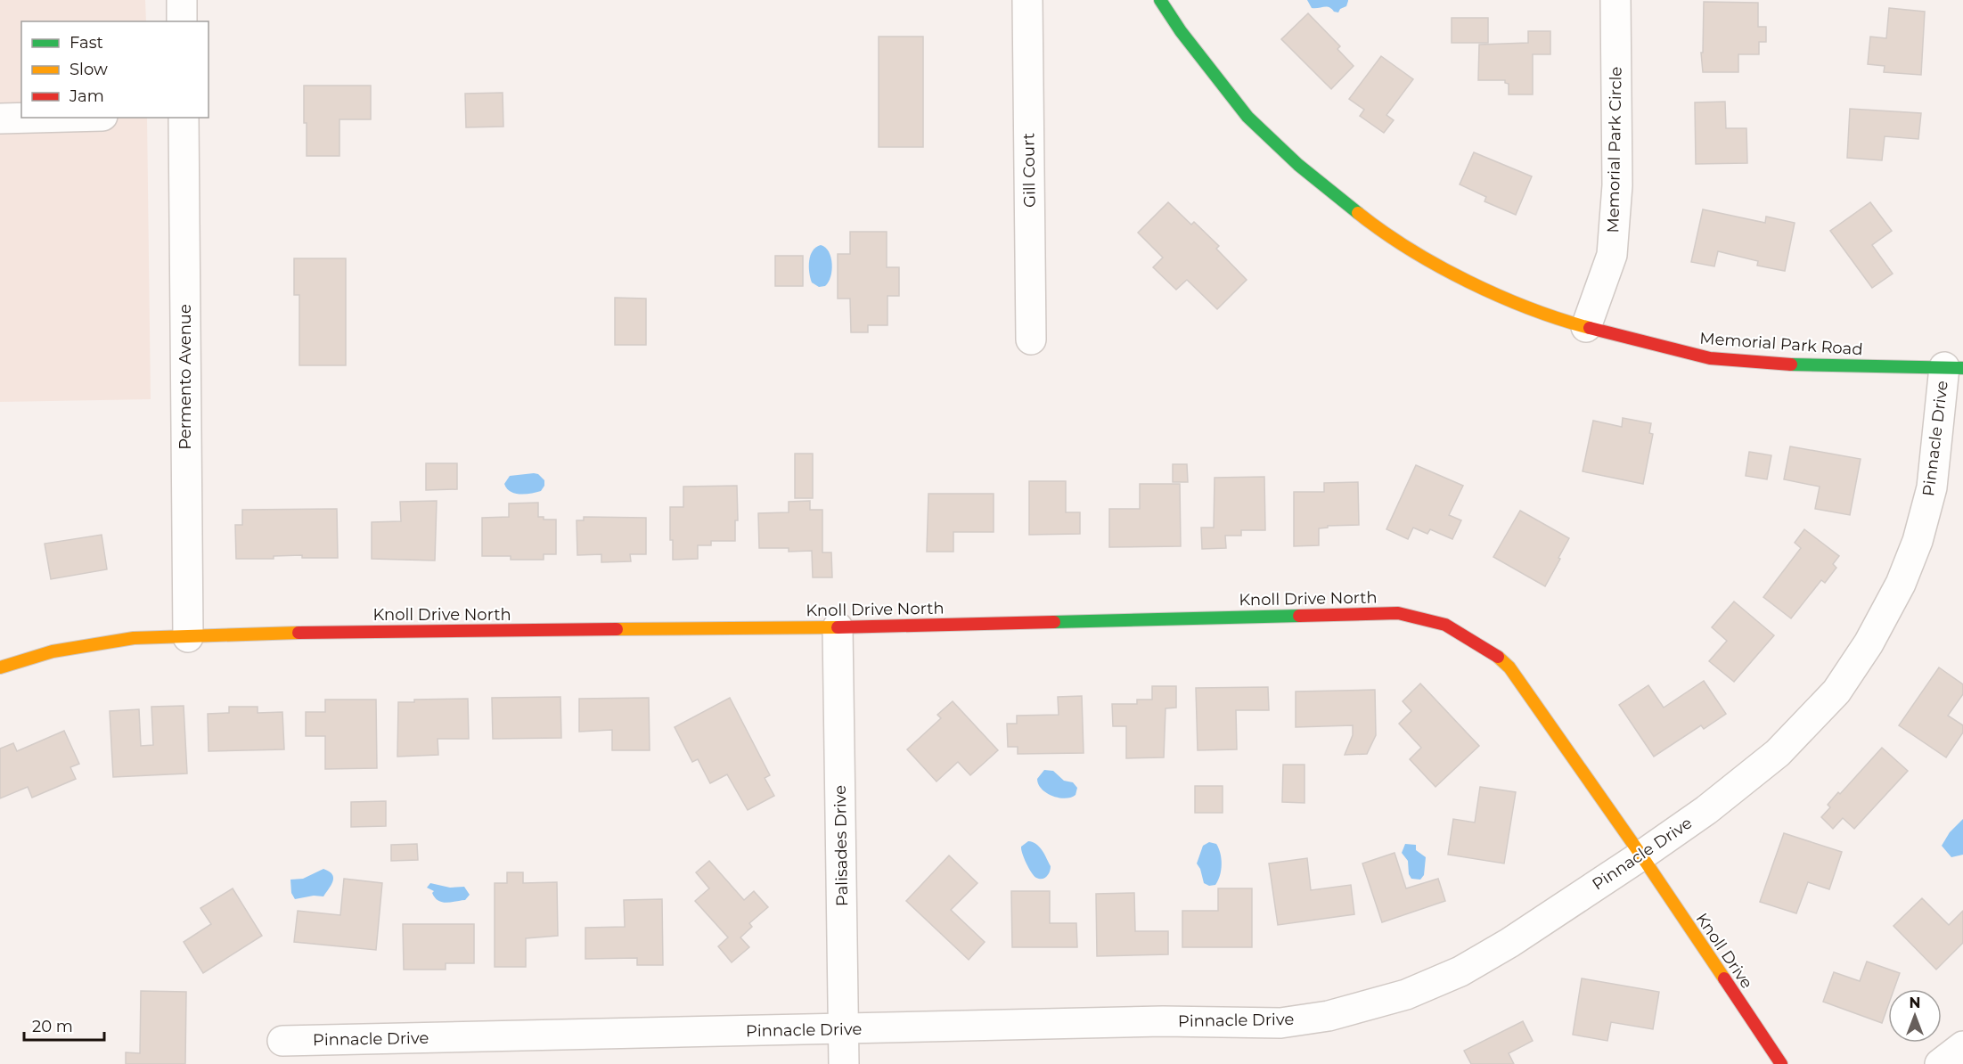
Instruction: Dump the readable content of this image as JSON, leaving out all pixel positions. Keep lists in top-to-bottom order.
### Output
{
  "streets": {
    "street": [
      "Memorial Park Circle",
      "Gill Court",
      "Memorial Park Road",
      "Permento Avenue",
      "Pinnacle Drive",
      "Knoll Drive North",
      "Palisades Drive",
      "Knoll Drive"
    ]
  },
  "crossings": [
    ["Memorial Park Circle", "Memorial Park Road"],
    ["Memorial Park Road", "Pinnacle Drive"],
    ["Permento Avenue", "Knoll Drive North"],
    ["Pinnacle Drive", "Knoll Drive North"],
    ["Pinnacle Drive", "Palisades Drive"],
    ["Pinnacle Drive", "Knoll Drive"],
    ["Knoll Drive North", "Palisades Drive"],
    ["Knoll Drive North", "Knoll Drive"]
  ],
  "legend": ["Fast", "Slow", "Jam"],
  "scale_bar": "20 m",
  "north": "top"
}
